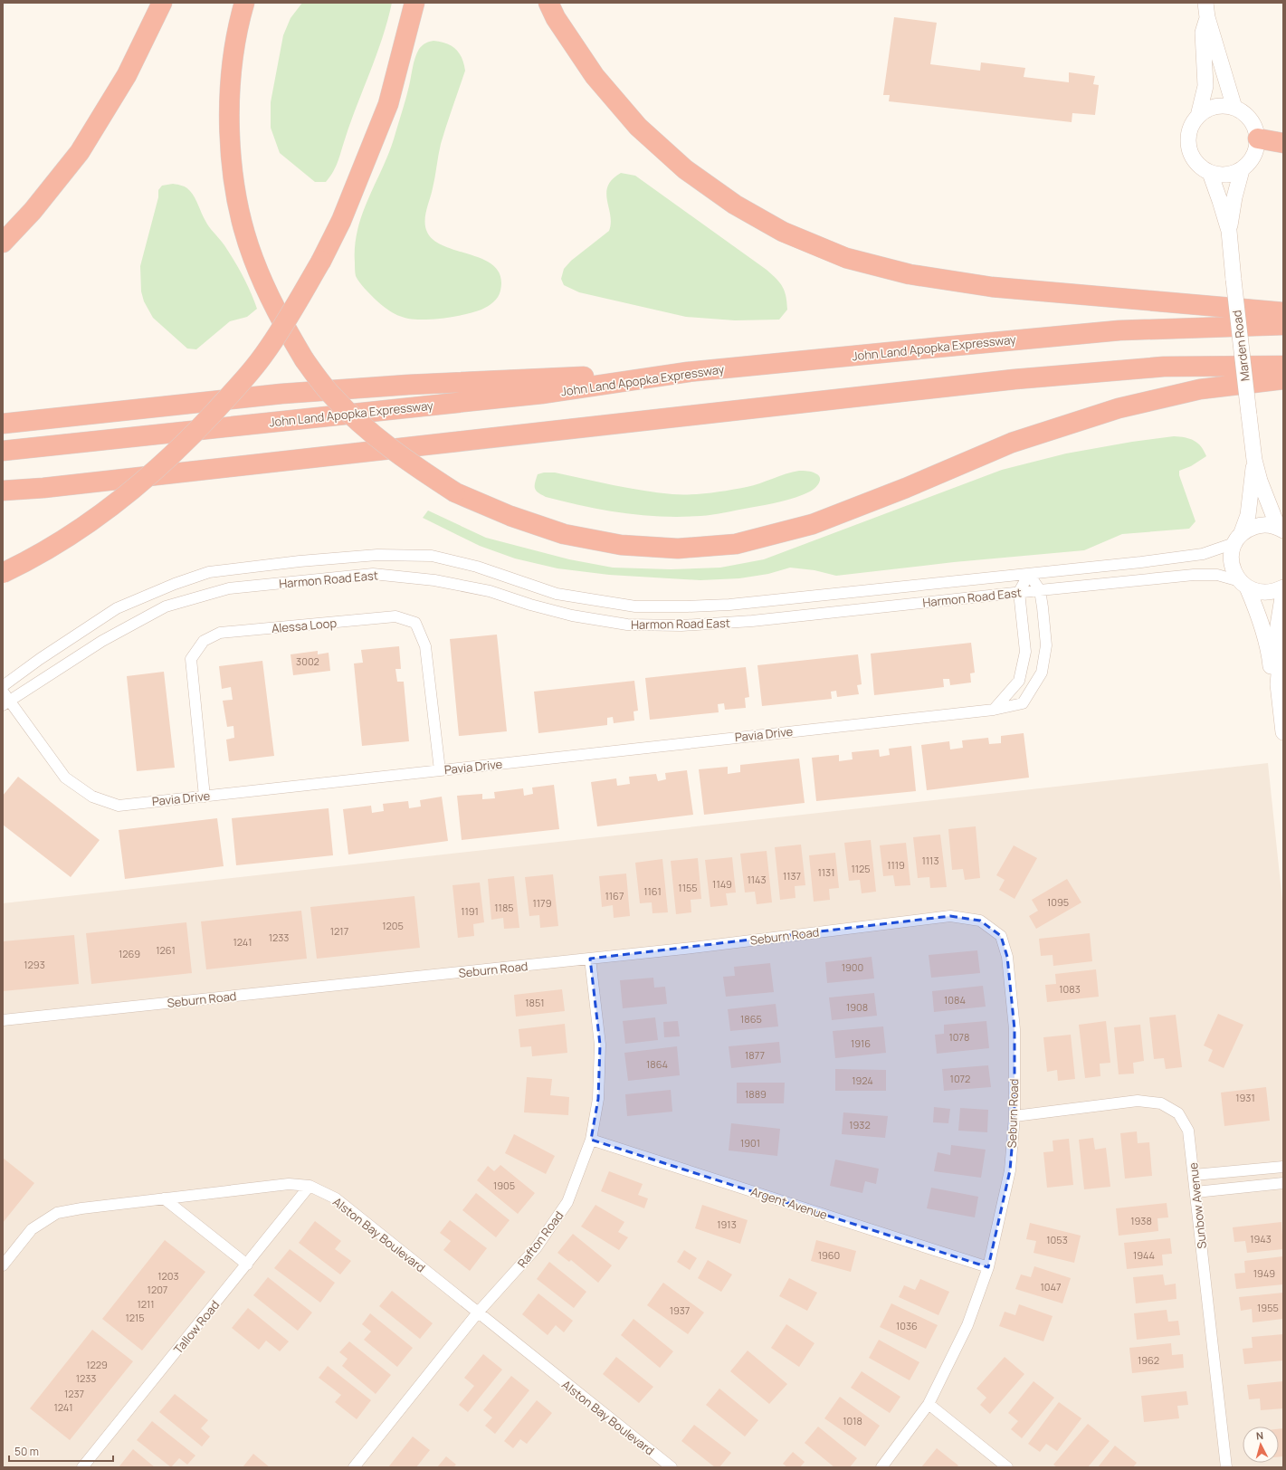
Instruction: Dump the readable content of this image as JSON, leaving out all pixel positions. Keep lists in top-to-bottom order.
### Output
{
  "streets": {
    "highway": ["John Land Apopka Expressway"],
    "street": [
      "Marden Road",
      "Harmon Road East",
      "Alessa Loop",
      "Pavia Drive",
      "Seburn Road",
      "Argent Avenue",
      "Sunbow Avenue",
      "Alston Bay Boulevard",
      "Rafton Road",
      "Tallow Road"
    ]
  },
  "crossings": [
    ["Marden Road", "Harmon Road East"],
    ["Harmon Road East", "Pavia Drive"],
    ["Alessa Loop", "Pavia Drive"],
    ["Seburn Road", "Argent Avenue"],
    ["Seburn Road", "Sunbow Avenue"],
    ["Seburn Road", "Rafton Road"],
    ["Argent Avenue", "Rafton Road"],
    ["Alston Bay Boulevard", "Rafton Road"],
    ["Alston Bay Boulevard", "Tallow Road"]
  ],
  "house_numbers": [
    "3002",
    "1113",
    "1119",
    "1125",
    "1131",
    "1137",
    "1143",
    "1149",
    "1155",
    "1161",
    "1167",
    "1095",
    "1179",
    "1185",
    "1191",
    "1205",
    "1217",
    "1233",
    "1241",
    "1261",
    "1269",
    "1293",
    "1900",
    "1083",
    "1084",
    "1851",
    "1908",
    "1865",
    "1078",
    "1916",
    "1877",
    "1864",
    "1072",
    "1924",
    "1889",
    "1931",
    "1932",
    "1901",
    "1905",
    "1938",
    "1913",
    "1943",
    "1053",
    "1960",
    "1944",
    "1949",
    "1203",
    "1047",
    "1207",
    "1211",
    "1955",
    "1937",
    "1215",
    "1036",
    "1962",
    "1229",
    "1233",
    "1237",
    "1241",
    "1018"
  ],
  "scale_bar": "50 m",
  "north": "top"
}
